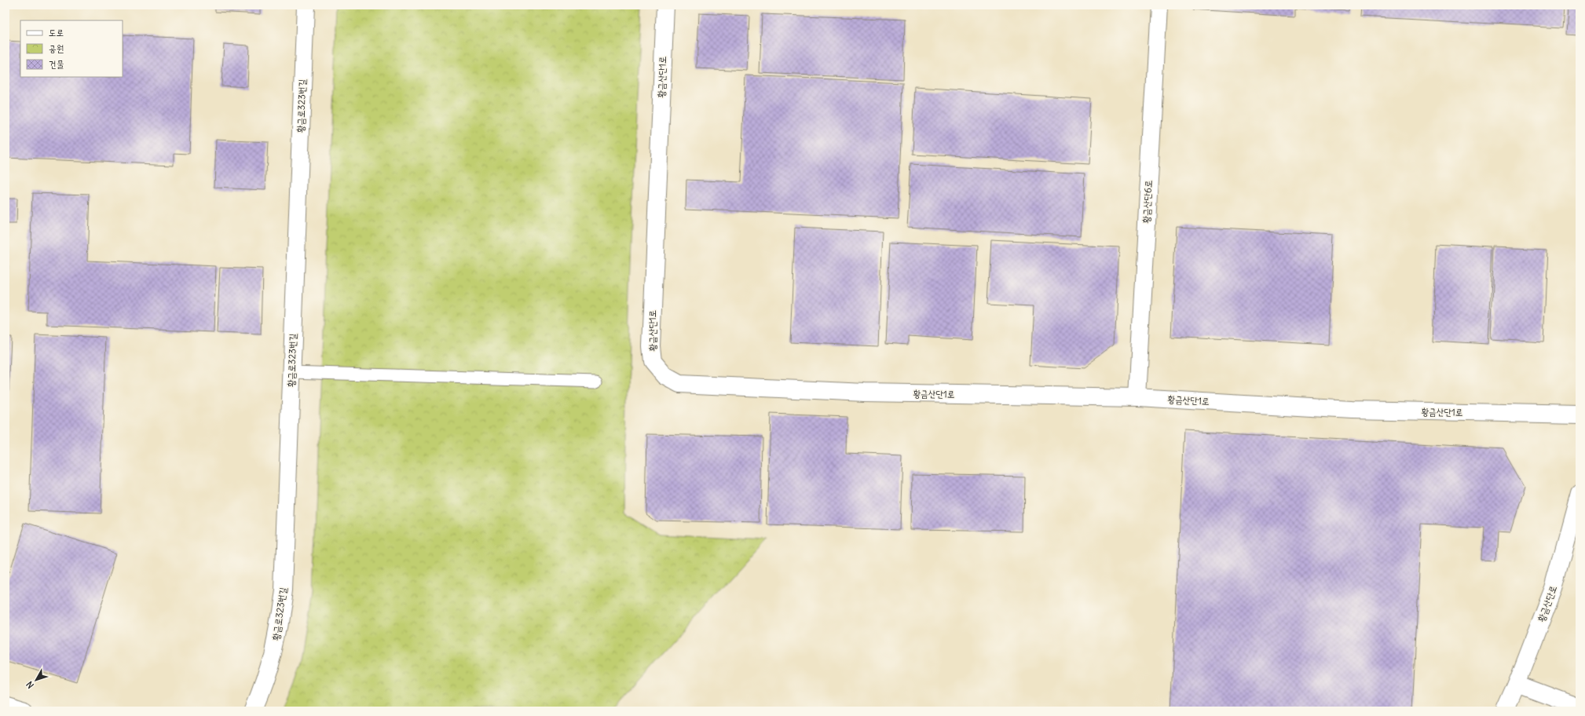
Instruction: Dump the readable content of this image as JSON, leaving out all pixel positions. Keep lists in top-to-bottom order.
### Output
{
  "streets": {
    "street": [
      "황금산단1로",
      "황금로323번길",
      "황금산단6로",
      "황금산단로"
    ]
  },
  "crossings": [
    ["황금산단1로", "황금산단6로"]
  ],
  "legend": ["도로", "공원", "건물"],
  "north": "bottom left"
}
